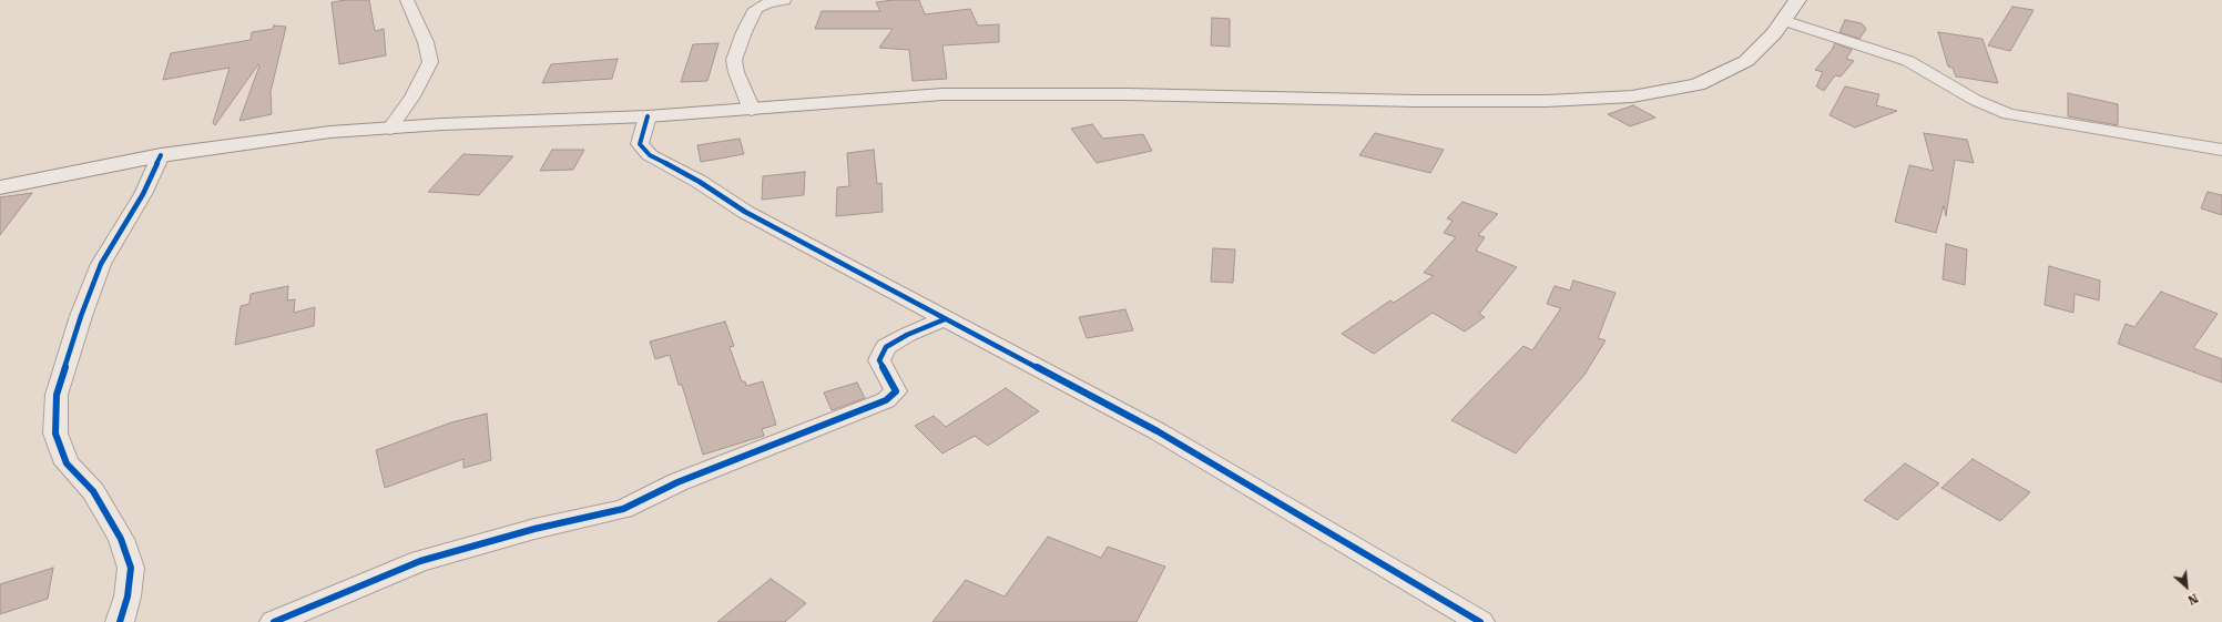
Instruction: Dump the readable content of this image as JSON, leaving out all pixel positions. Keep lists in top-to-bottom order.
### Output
{
  "north": "bottom right"
}
